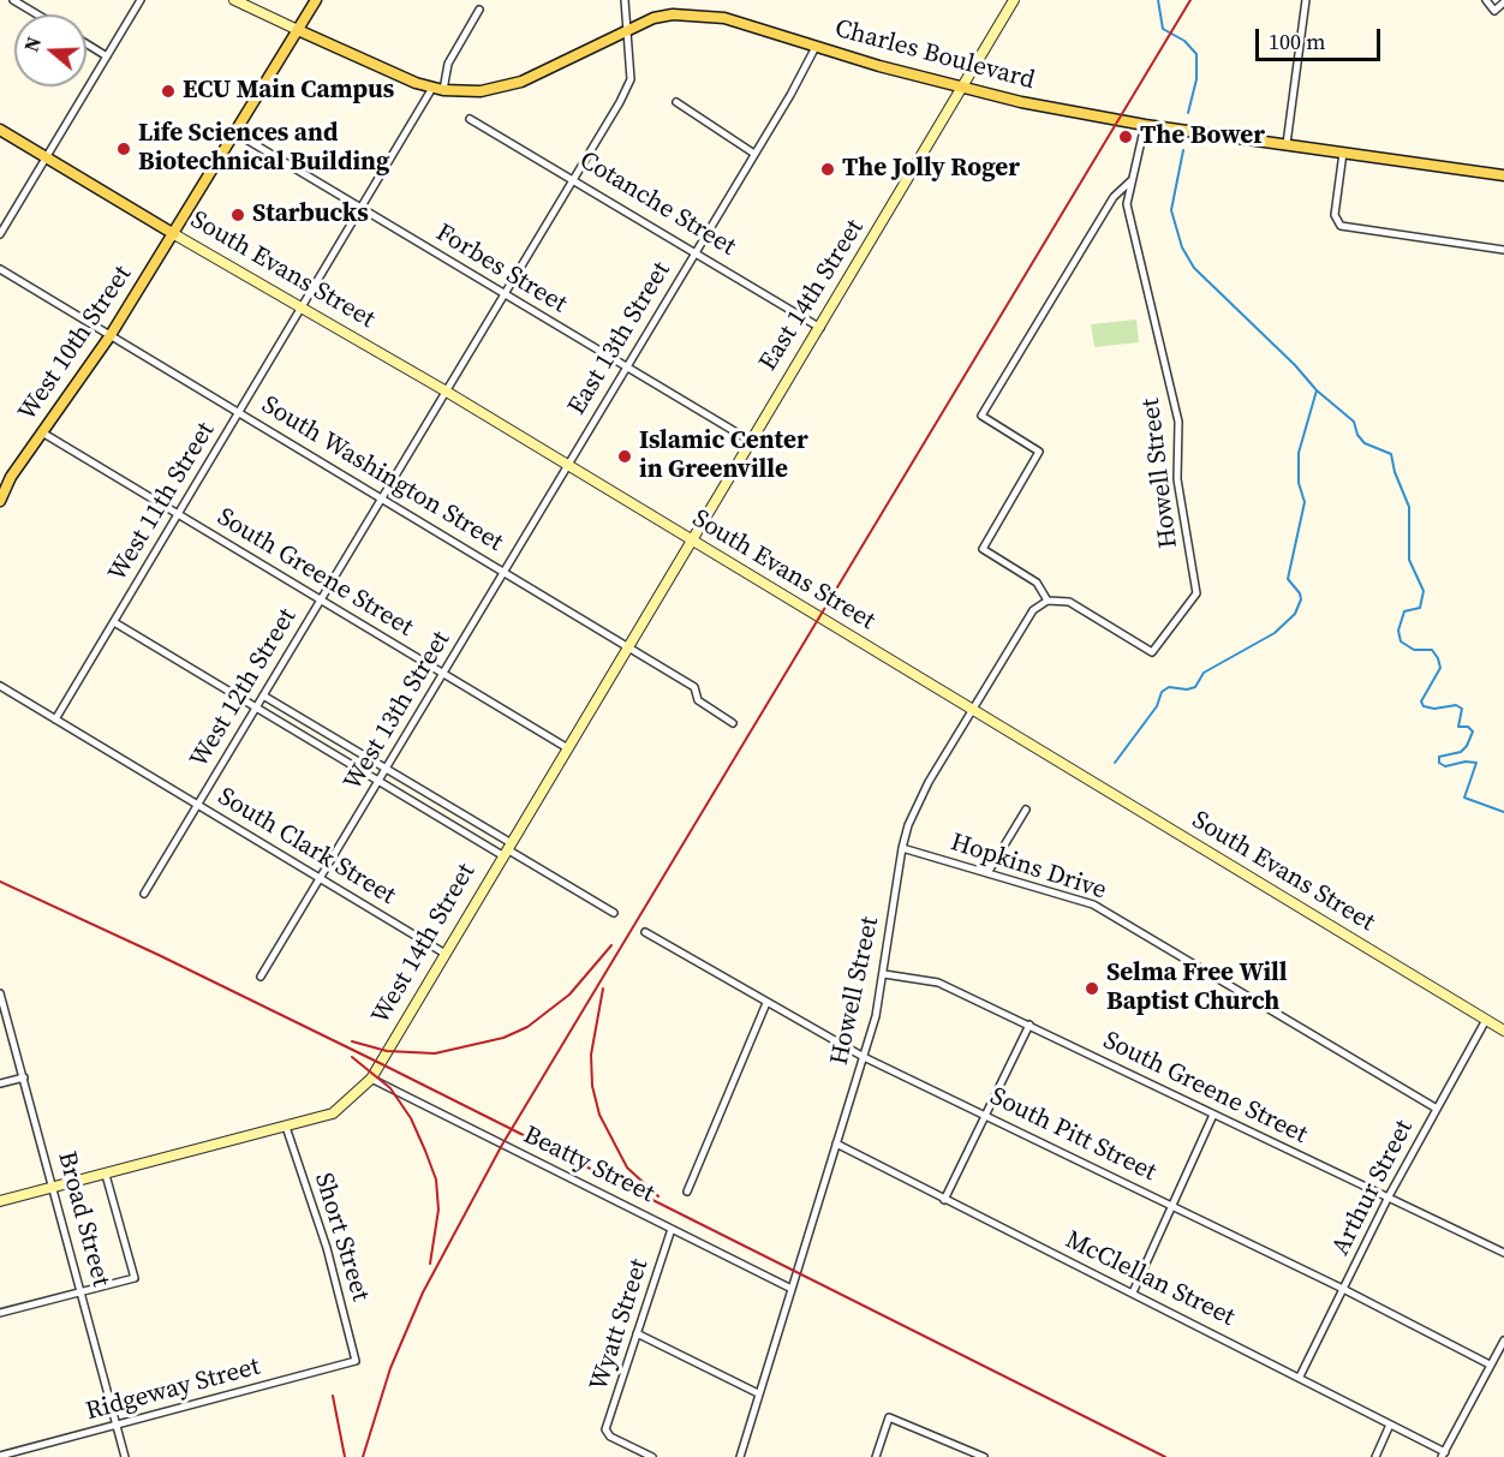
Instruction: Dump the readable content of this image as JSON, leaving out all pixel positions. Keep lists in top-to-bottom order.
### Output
{
  "streets": {
    "main road": ["Charles Boulevard", "South Evans Street", "West 10th Street"],
    "street": [
      "Cotanche Street",
      "Forbes Street",
      "East 14th Street",
      "East 13th Street",
      "Howell Street",
      "South Washington Street",
      "West 11th Street",
      "South Greene Street",
      "West 12th Street",
      "West 13th Street",
      "South Clark Street",
      "Hopkins Drive",
      "West 14th Street",
      "South Pitt Street",
      "Beatty Street",
      "Arthur Street",
      "Broad Street",
      "Short Street",
      "McClellan Street",
      "Wyatt Street",
      "Ridgeway Street"
    ]
  },
  "crossings": [
    ["Charles Boulevard", "East 14th Street"],
    ["Charles Boulevard", "East 13th Street"],
    ["Charles Boulevard", "West 10th Street"],
    ["Charles Boulevard", "Howell Street"],
    ["Charles Boulevard", "West 11th Street"],
    ["Charles Boulevard", "West 12th Street"],
    ["Cotanche Street", "East 14th Street"],
    ["Cotanche Street", "East 13th Street"],
    ["Cotanche Street", "West 12th Street"],
    ["Forbes Street", "East 14th Street"],
    ["Forbes Street", "East 13th Street"],
    ["Forbes Street", "West 10th Street"],
    ["Forbes Street", "West 11th Street"],
    ["Forbes Street", "West 12th Street"],
    ["South Evans Street", "East 14th Street"],
    ["South Evans Street", "East 13th Street"],
    ["South Evans Street", "West 10th Street"],
    ["South Evans Street", "Howell Street"],
    ["South Evans Street", "West 11th Street"],
    ["South Evans Street", "West 12th Street"],
    ["South Evans Street", "West 13th Street"],
    ["South Evans Street", "West 14th Street"],
    ["South Evans Street", "Arthur Street"],
    ["East 14th Street", "West 14th Street"],
    ["East 13th Street", "West 13th Street"],
    ["West 10th Street", "South Washington Street"],
    ["West 10th Street", "South Greene Street"],
    ["Howell Street", "South Greene Street"],
    ["Howell Street", "Hopkins Drive"],
    ["Howell Street", "South Pitt Street"],
    ["Howell Street", "Beatty Street"],
    ["Howell Street", "McClellan Street"],
    ["South Washington Street", "West 11th Street"],
    ["South Washington Street", "West 12th Street"],
    ["South Washington Street", "West 13th Street"],
    ["South Washington Street", "West 14th Street"],
    ["West 11th Street", "South Greene Street"],
    ["West 11th Street", "South Clark Street"],
    ["South Greene Street", "West 12th Street"],
    ["South Greene Street", "West 13th Street"],
    ["South Greene Street", "West 14th Street"],
    ["South Greene Street", "Arthur Street"],
    ["West 12th Street", "South Clark Street"],
    ["West 13th Street", "South Clark Street"],
    ["South Clark Street", "West 14th Street"],
    ["Hopkins Drive", "Arthur Street"],
    ["West 14th Street", "Beatty Street"],
    ["West 14th Street", "Broad Street"],
    ["West 14th Street", "Short Street"],
    ["South Pitt Street", "Arthur Street"],
    ["Beatty Street", "Wyatt Street"],
    ["Arthur Street", "McClellan Street"],
    ["Broad Street", "Ridgeway Street"],
    ["Short Street", "Ridgeway Street"]
  ],
  "places": [
    "ECU Main Campus",
    "The Bower",
    "Life Sciences and Biotechnical Building",
    "The Jolly Roger",
    "Starbucks",
    "Islamic Center in Greenville",
    "Selma Free Will Baptist Church"
  ],
  "scale_bar": "100 m",
  "north": "left"
}
